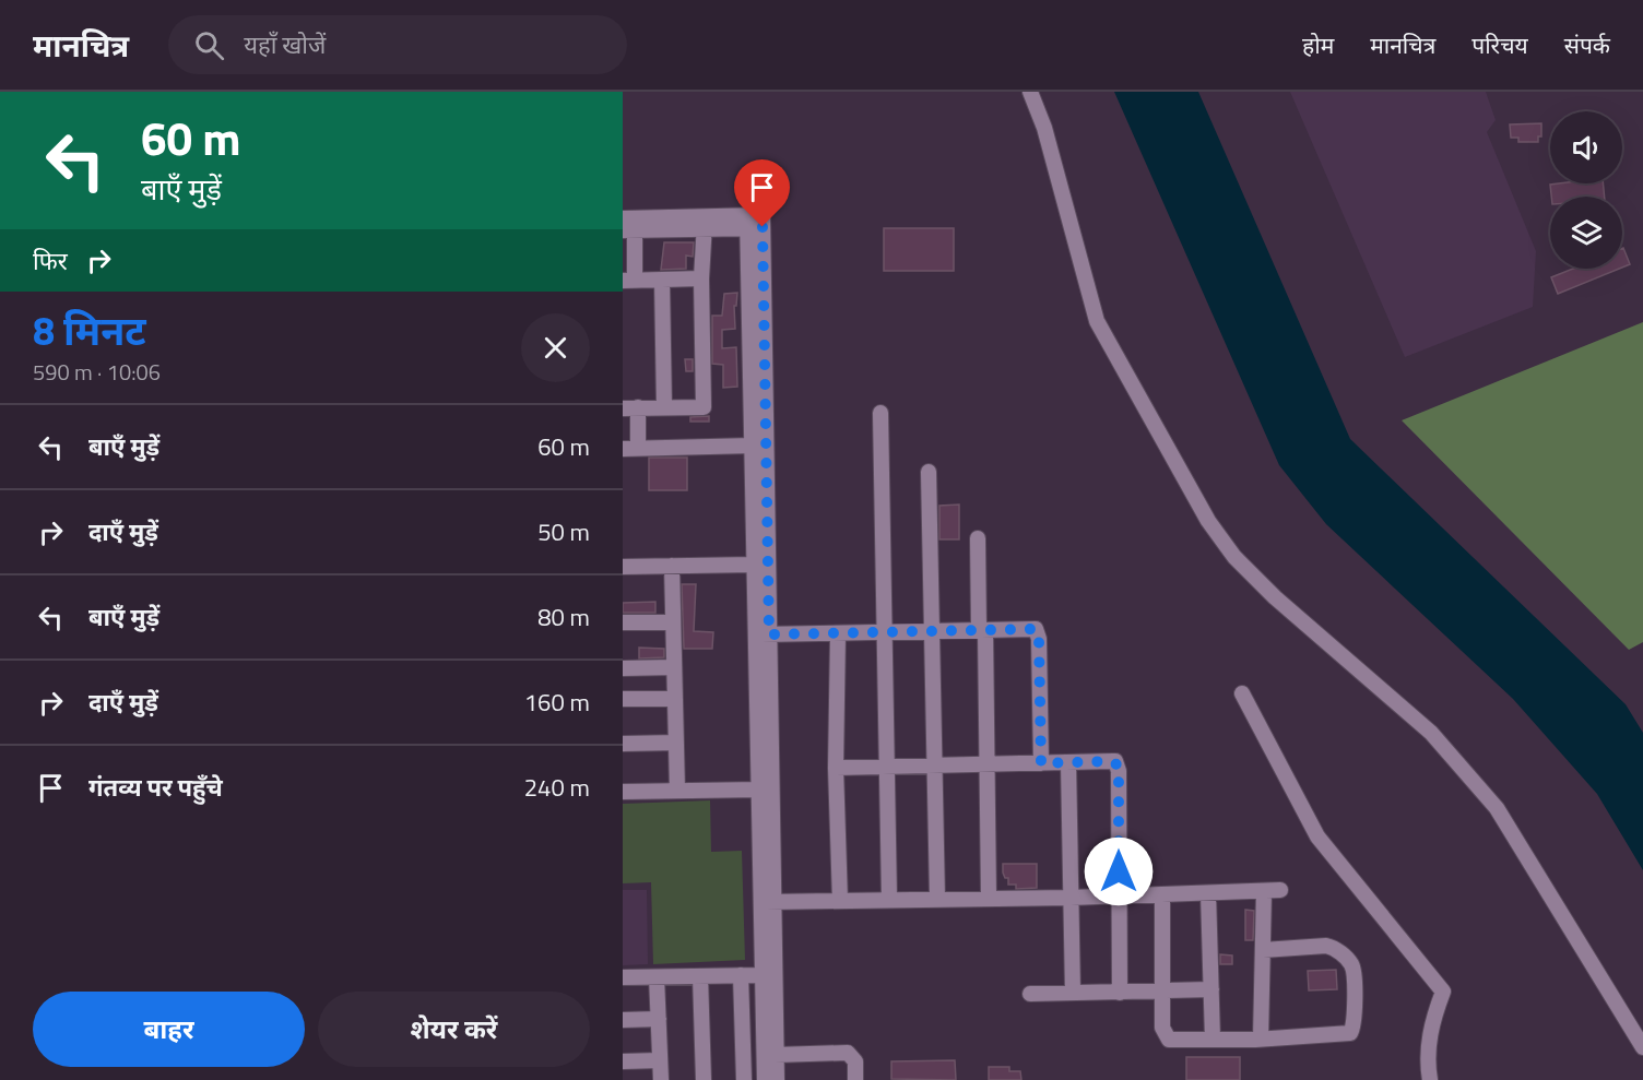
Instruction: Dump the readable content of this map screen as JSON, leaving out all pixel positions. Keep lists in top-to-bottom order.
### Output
{
  "page": {
    "header": "मानचित्र",
    "search": "यहाँ खोजें",
    "nav": [
      "होम",
      "मानचित्र",
      "परिचय",
      "संपर्क"
    ],
    "turn": ["60 m", "बाएँ मुड़ें"],
    "then": "फिर",
    "heading": ["8 मिनट", "590 m · 10:06"],
    "list": [
      {
        "name": "बाएँ मुड़ें",
        "value": "60 m"
      },
      {
        "name": "दाएँ मुड़ें",
        "value": "50 m"
      },
      {
        "name": "बाएँ मुड़ें",
        "value": "80 m"
      },
      {
        "name": "दाएँ मुड़ें",
        "value": "160 m"
      },
      {
        "name": "गंतव्य पर पहुँचे",
        "value": "240 m"
      }
    ],
    "buttons": ["बाहर", "शेयर करें"]
  }
}
